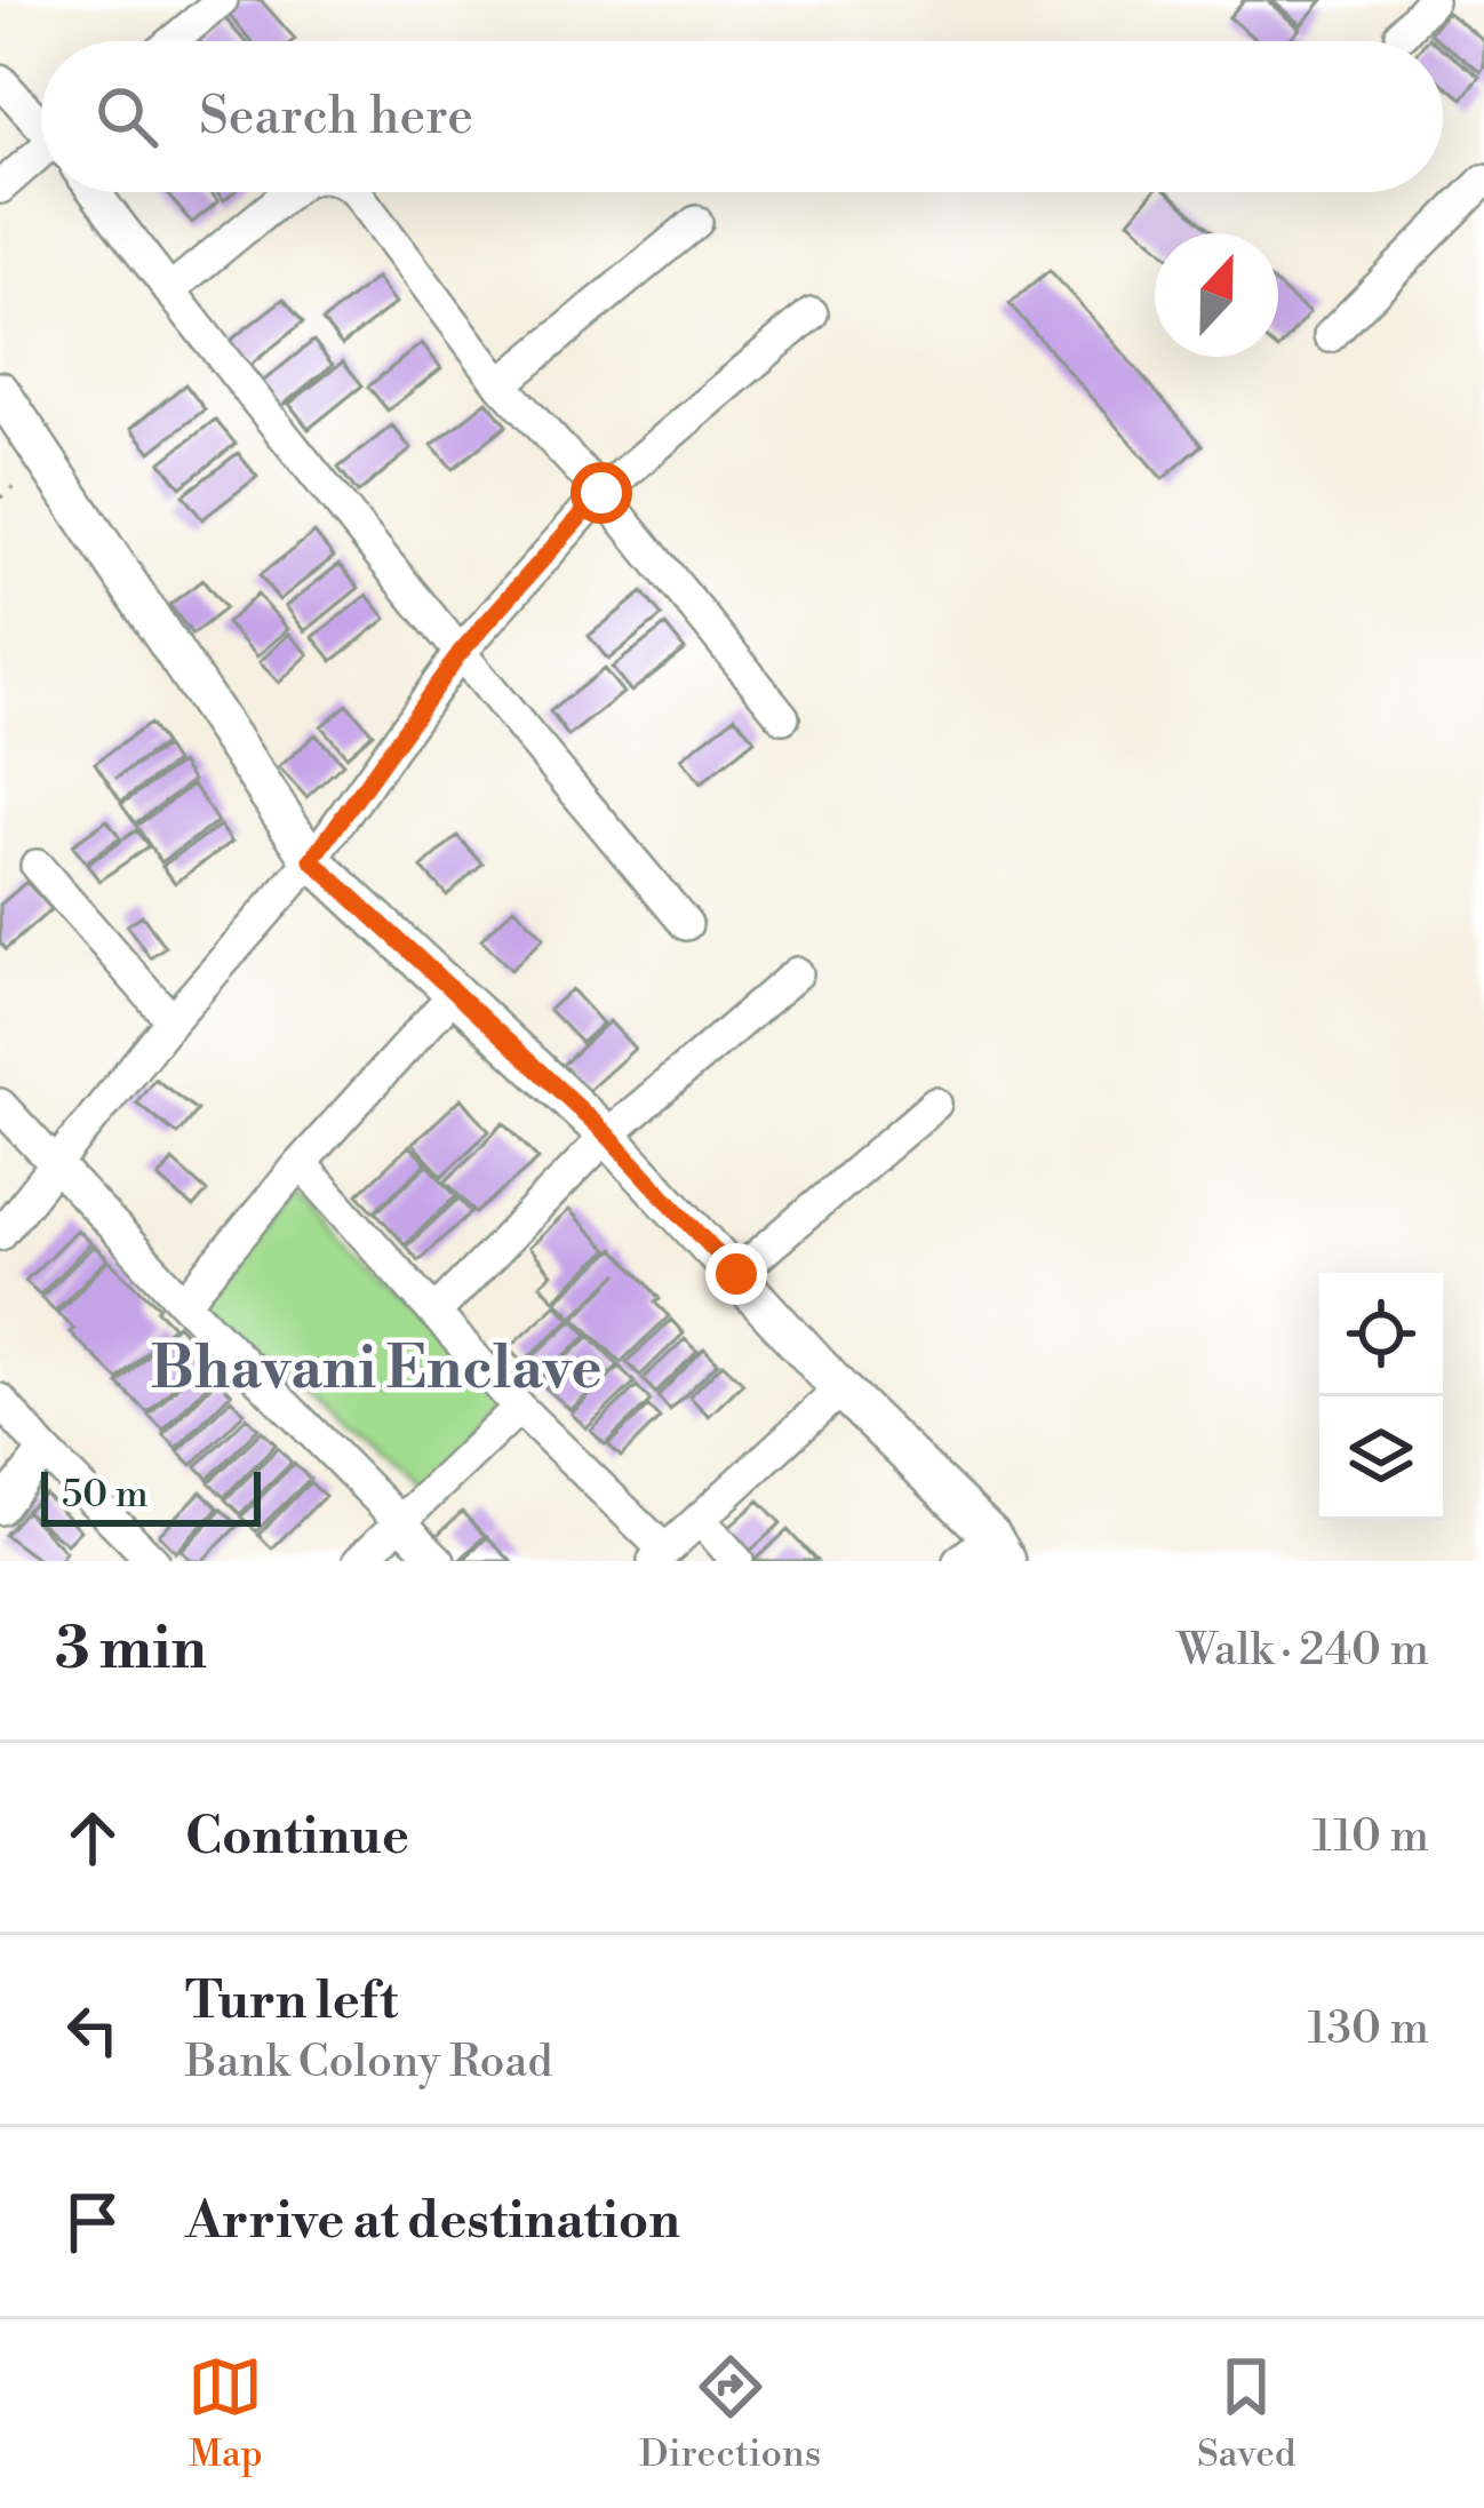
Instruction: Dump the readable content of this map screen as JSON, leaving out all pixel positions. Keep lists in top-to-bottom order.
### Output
{
  "districts": ["Bhavani Enclave"],
  "scale_bar": "50 m",
  "north": "top",
  "page": {
    "search": "Search here",
    "scale": "50 m",
    "heading": ["3 min", "Walk · 240 m"],
    "list": [
      ["Continue", "110 m"],
      ["Turn left", "Bank Colony Road", "130 m"],
      "Arrive at destination"
    ],
    "nav": ["Map", "Directions", "Saved"]
  }
}
